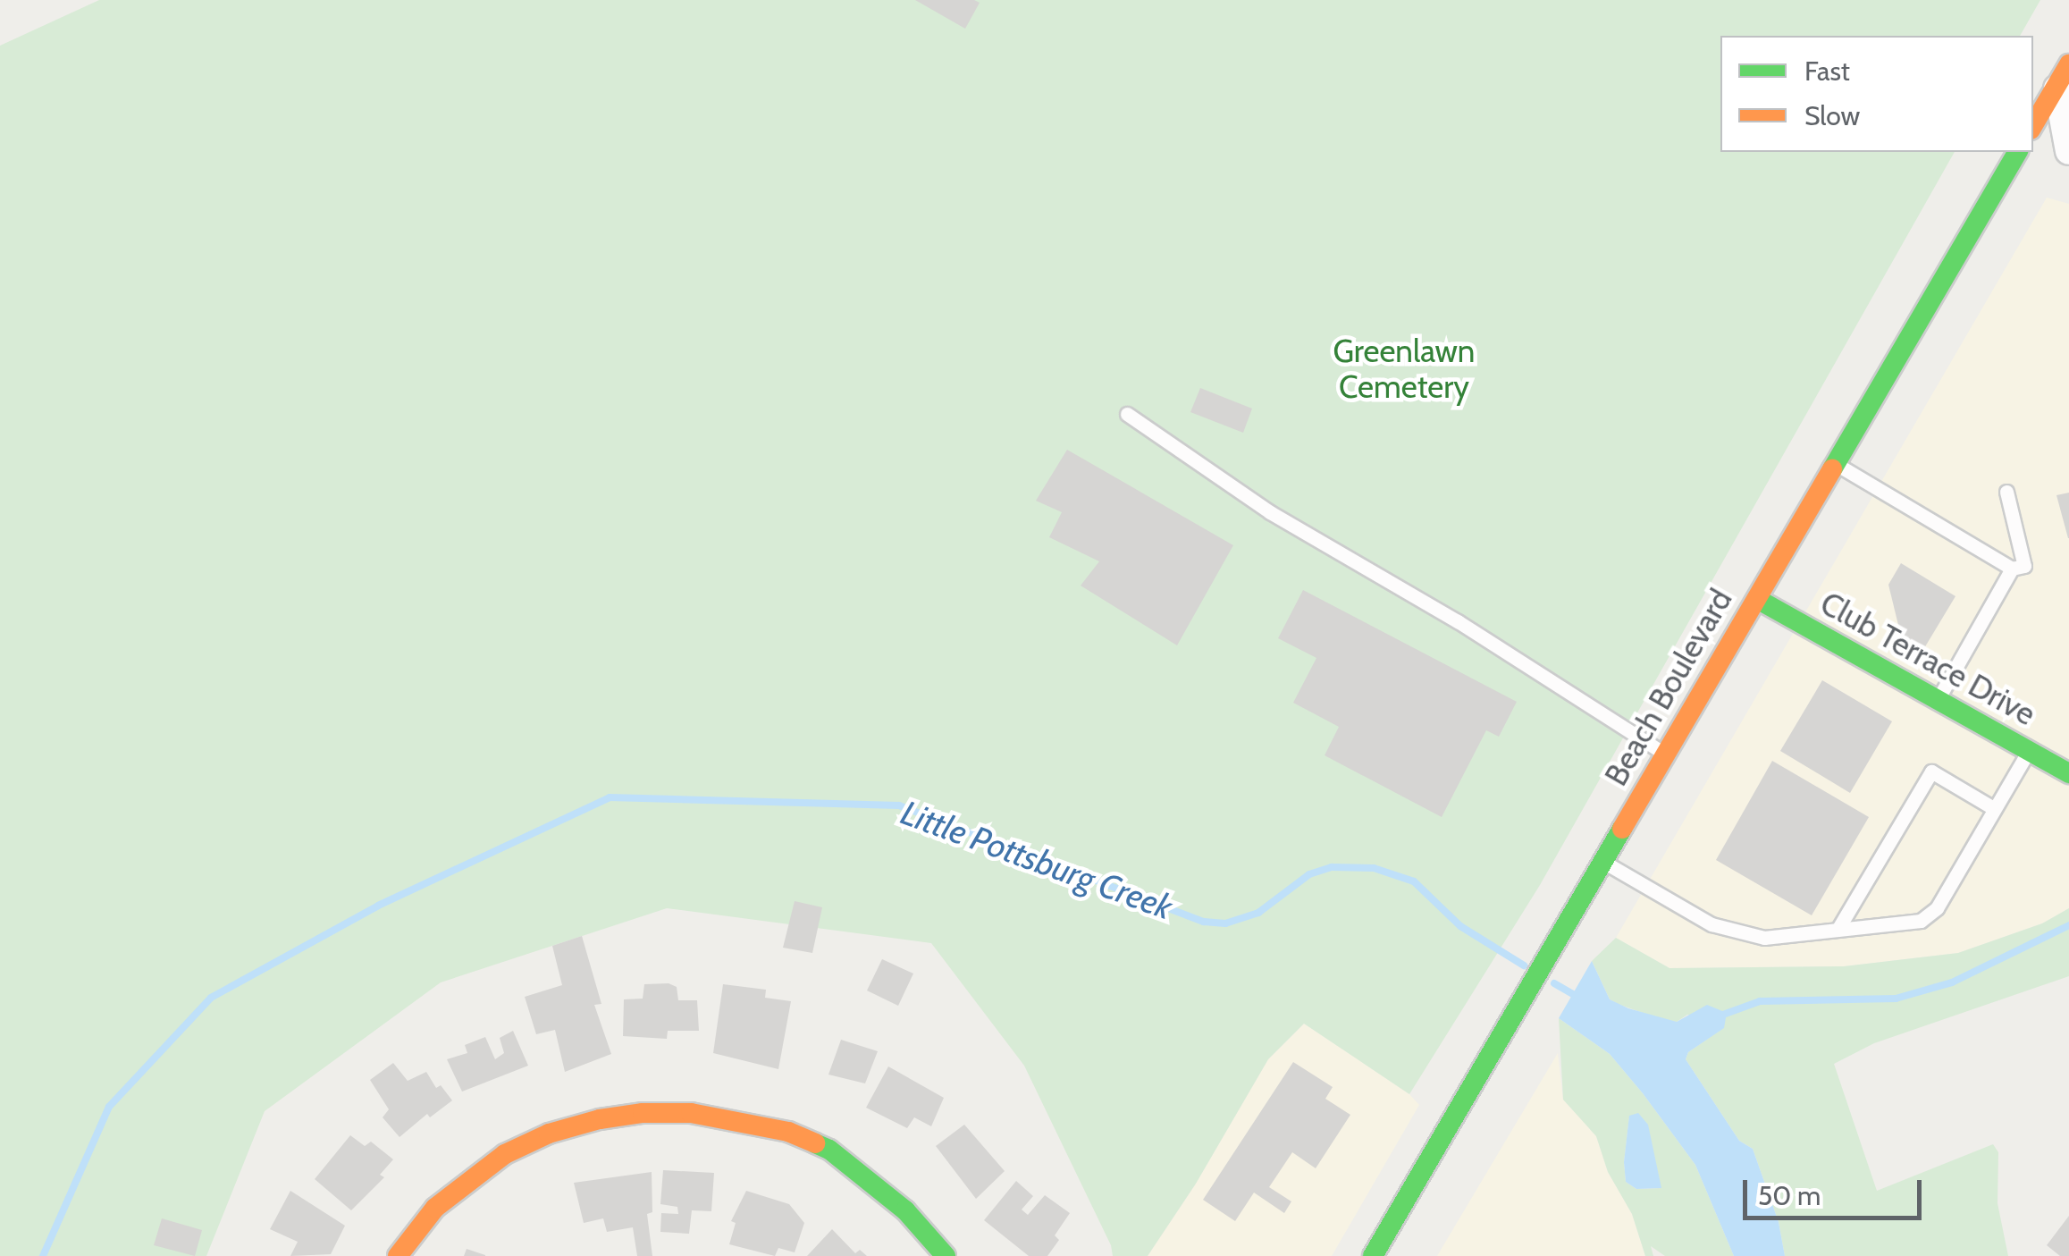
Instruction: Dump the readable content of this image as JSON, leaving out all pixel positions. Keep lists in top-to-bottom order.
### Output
{
  "streets": {
    "main road": ["Club Terrace Drive", "Beach Boulevard"]
  },
  "crossings": [
    ["Club Terrace Drive", "Beach Boulevard"]
  ],
  "water": ["Little Pottsburg Creek"],
  "parks": ["Greenlawn Cemetery"],
  "legend": ["Fast", "Slow"],
  "scale_bar": "50 m"
}
